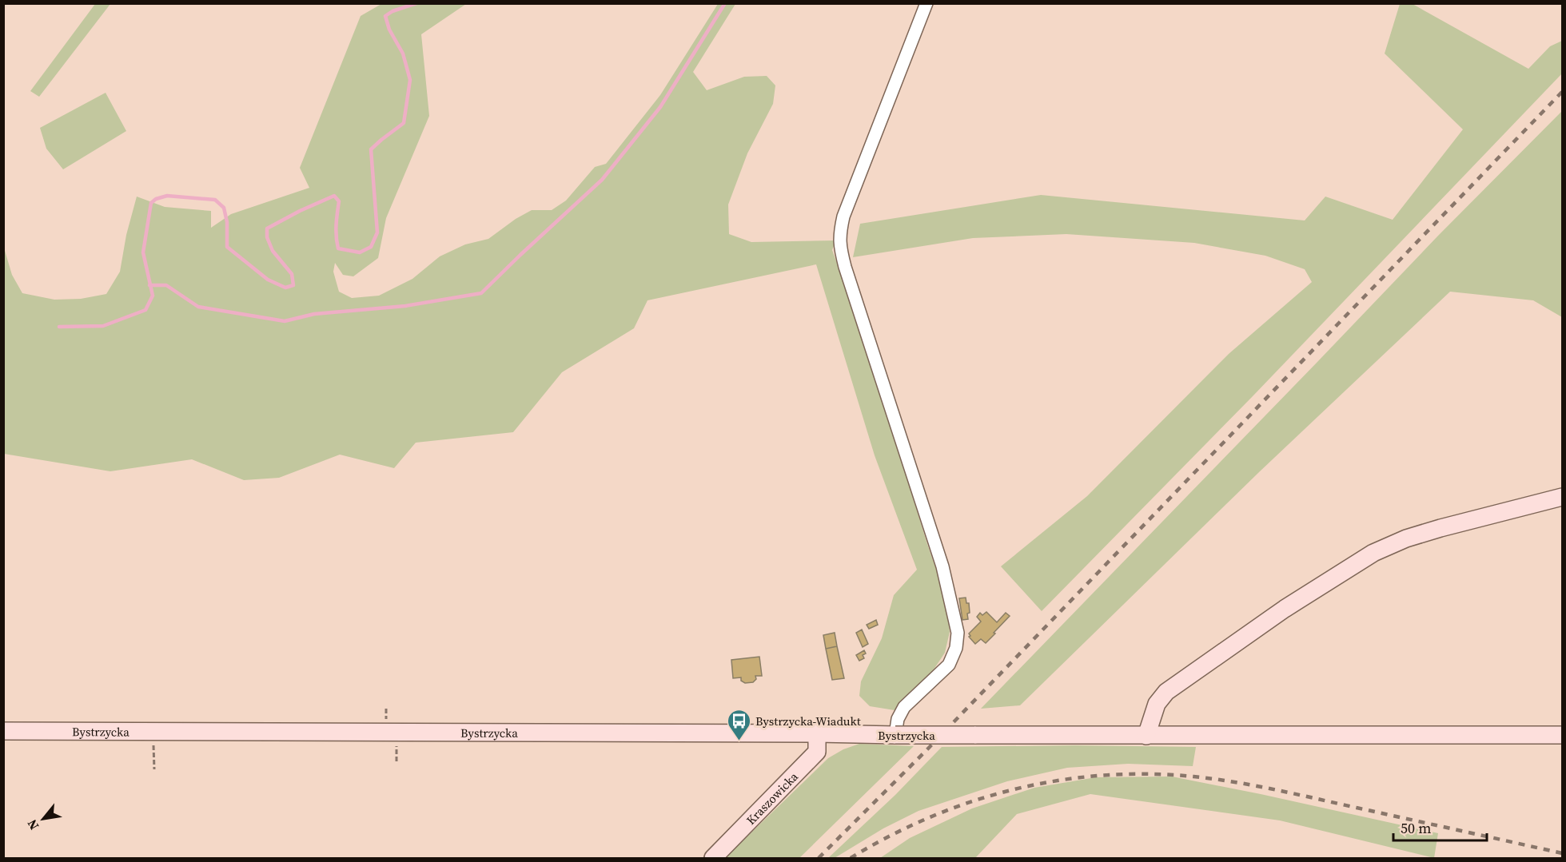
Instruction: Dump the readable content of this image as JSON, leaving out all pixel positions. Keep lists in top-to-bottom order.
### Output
{
  "streets": {
    "street": ["Bystrzycka", "Kraszowicka"]
  },
  "crossings": [
    ["Bystrzycka", "Kraszowicka"]
  ],
  "places": {
    "bus stop": ["Bystrzycka-Wiadukt"]
  },
  "scale_bar": "50 m",
  "north": "bottom left"
}
